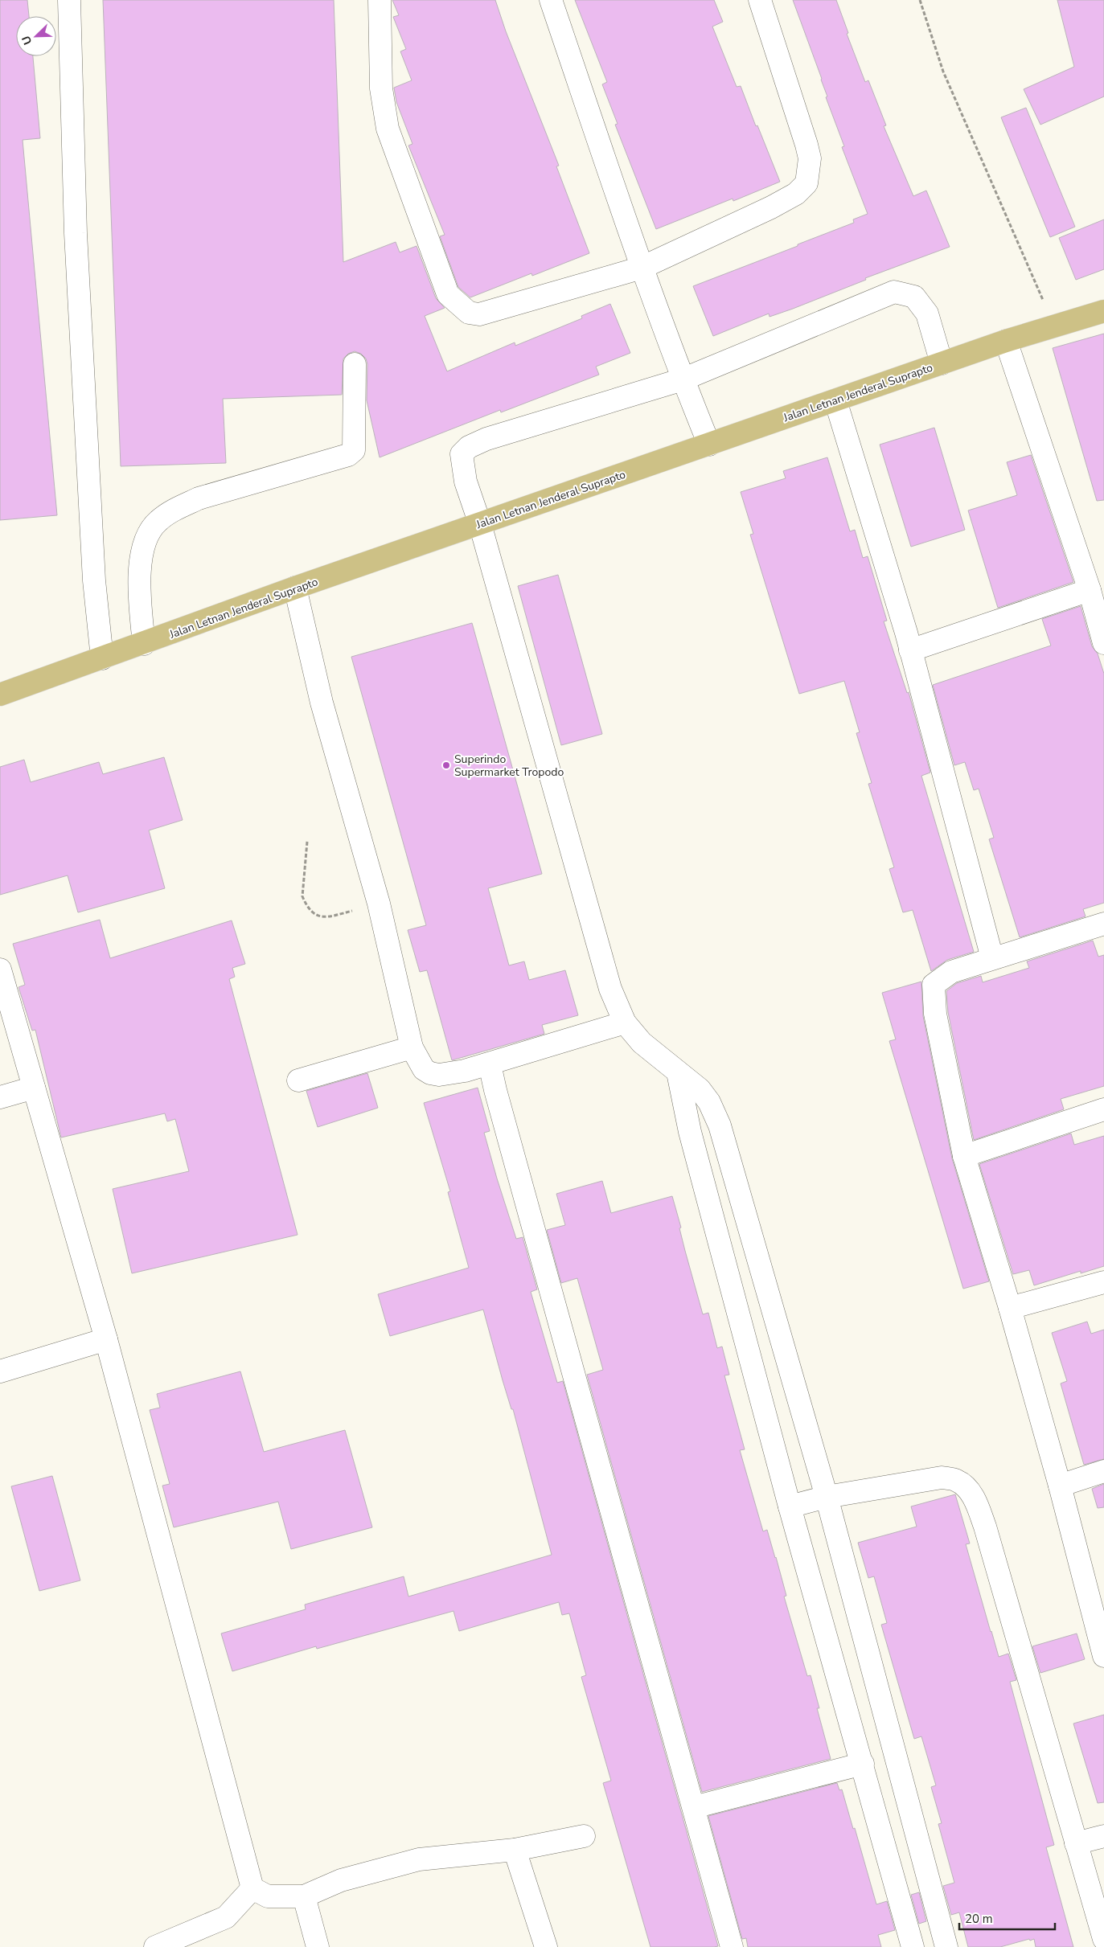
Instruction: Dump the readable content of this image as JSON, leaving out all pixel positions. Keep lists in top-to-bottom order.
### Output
{
  "streets": {
    "main road": ["Jalan Letnan Jenderal Suprapto"]
  },
  "places": ["Superindo Supermarket Tropodo"],
  "scale_bar": "20 m",
  "north": "bottom left"
}
